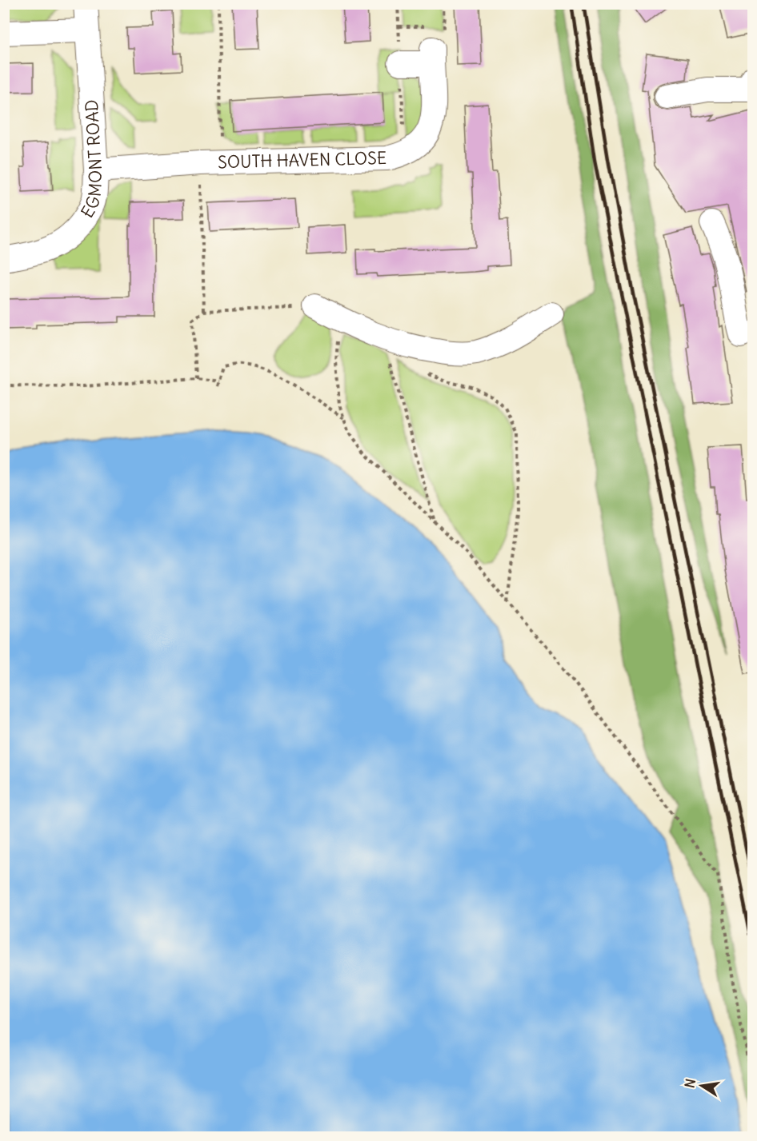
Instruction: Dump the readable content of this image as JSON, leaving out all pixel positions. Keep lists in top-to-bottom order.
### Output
{
  "streets": {
    "street": ["EGMONT ROAD", "SOUTH HAVEN CLOSE"]
  },
  "crossings": [
    ["EGMONT ROAD", "SOUTH HAVEN CLOSE"]
  ],
  "north": "left"
}
